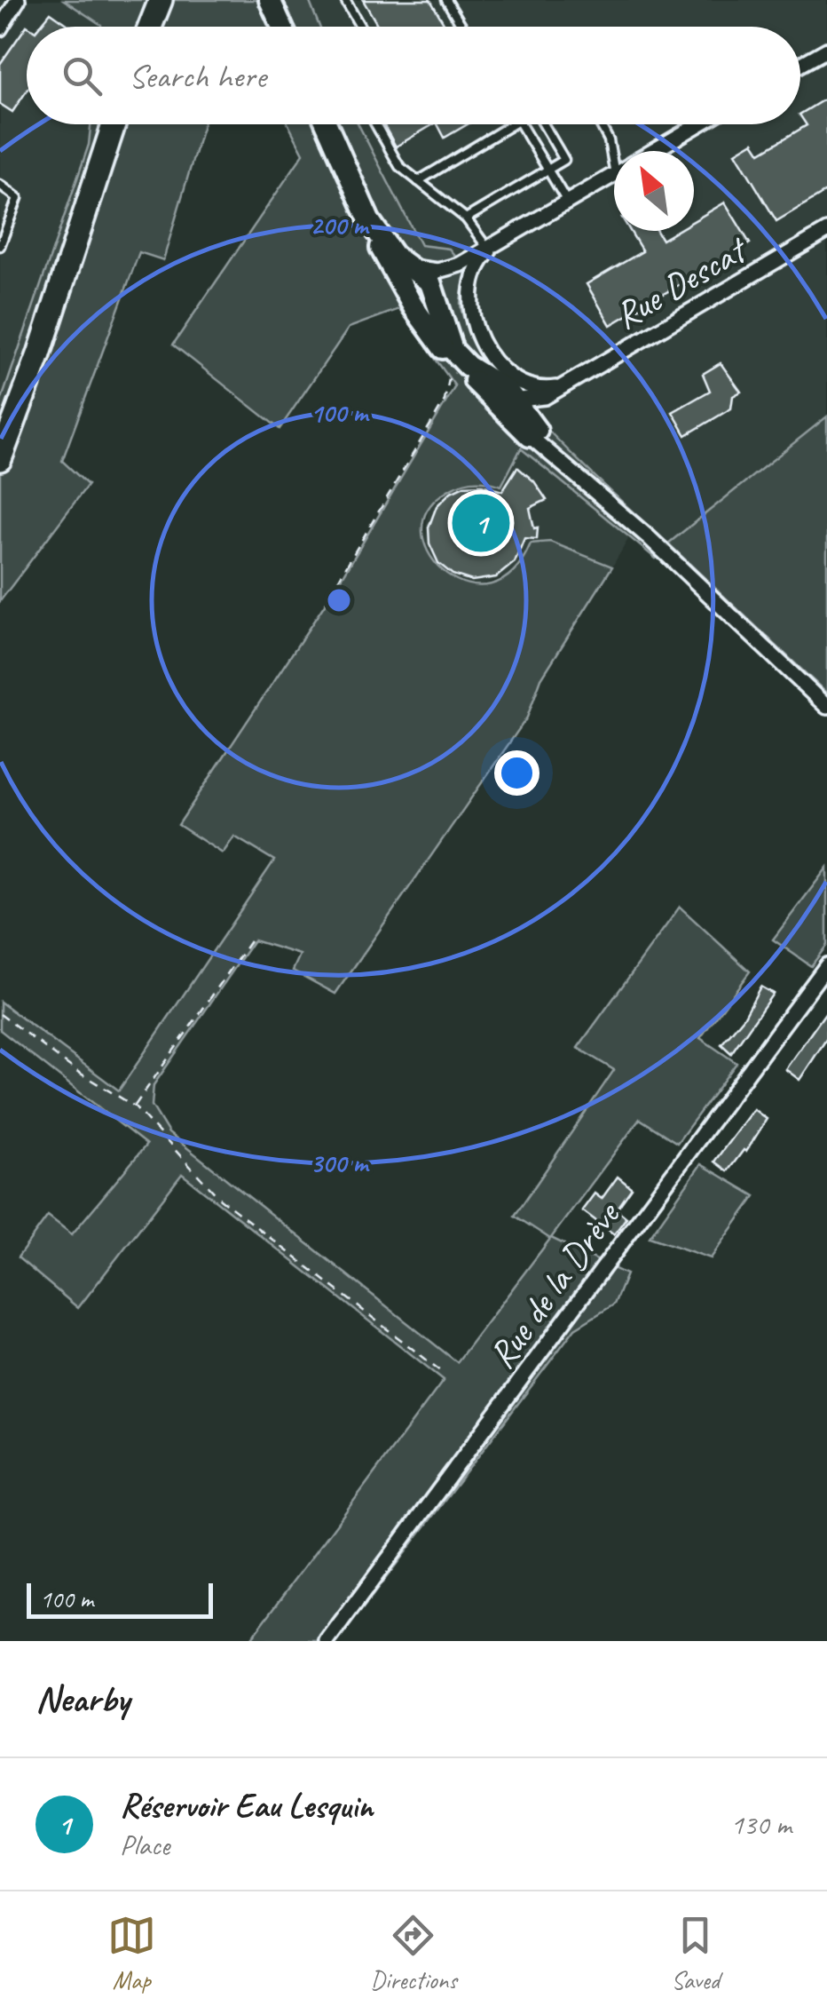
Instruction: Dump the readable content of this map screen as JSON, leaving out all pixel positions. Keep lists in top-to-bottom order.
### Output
{
  "streets": {
    "street": ["Rue Descat", "Rue de la Drève"]
  },
  "scale_bar": "100 m",
  "north": "top left",
  "page": {
    "search": "Search here",
    "pins": "1",
    "scale": "100 m",
    "heading": "Nearby",
    "list": [
      {
        "mark": "1",
        "name": "Réservoir Eau Lesquin",
        "note": "Place",
        "value": "130 m"
      }
    ],
    "nav": ["Map", "Directions", "Saved"]
  },
  "rings": ["200 m", "100 m", "300 m"]
}
